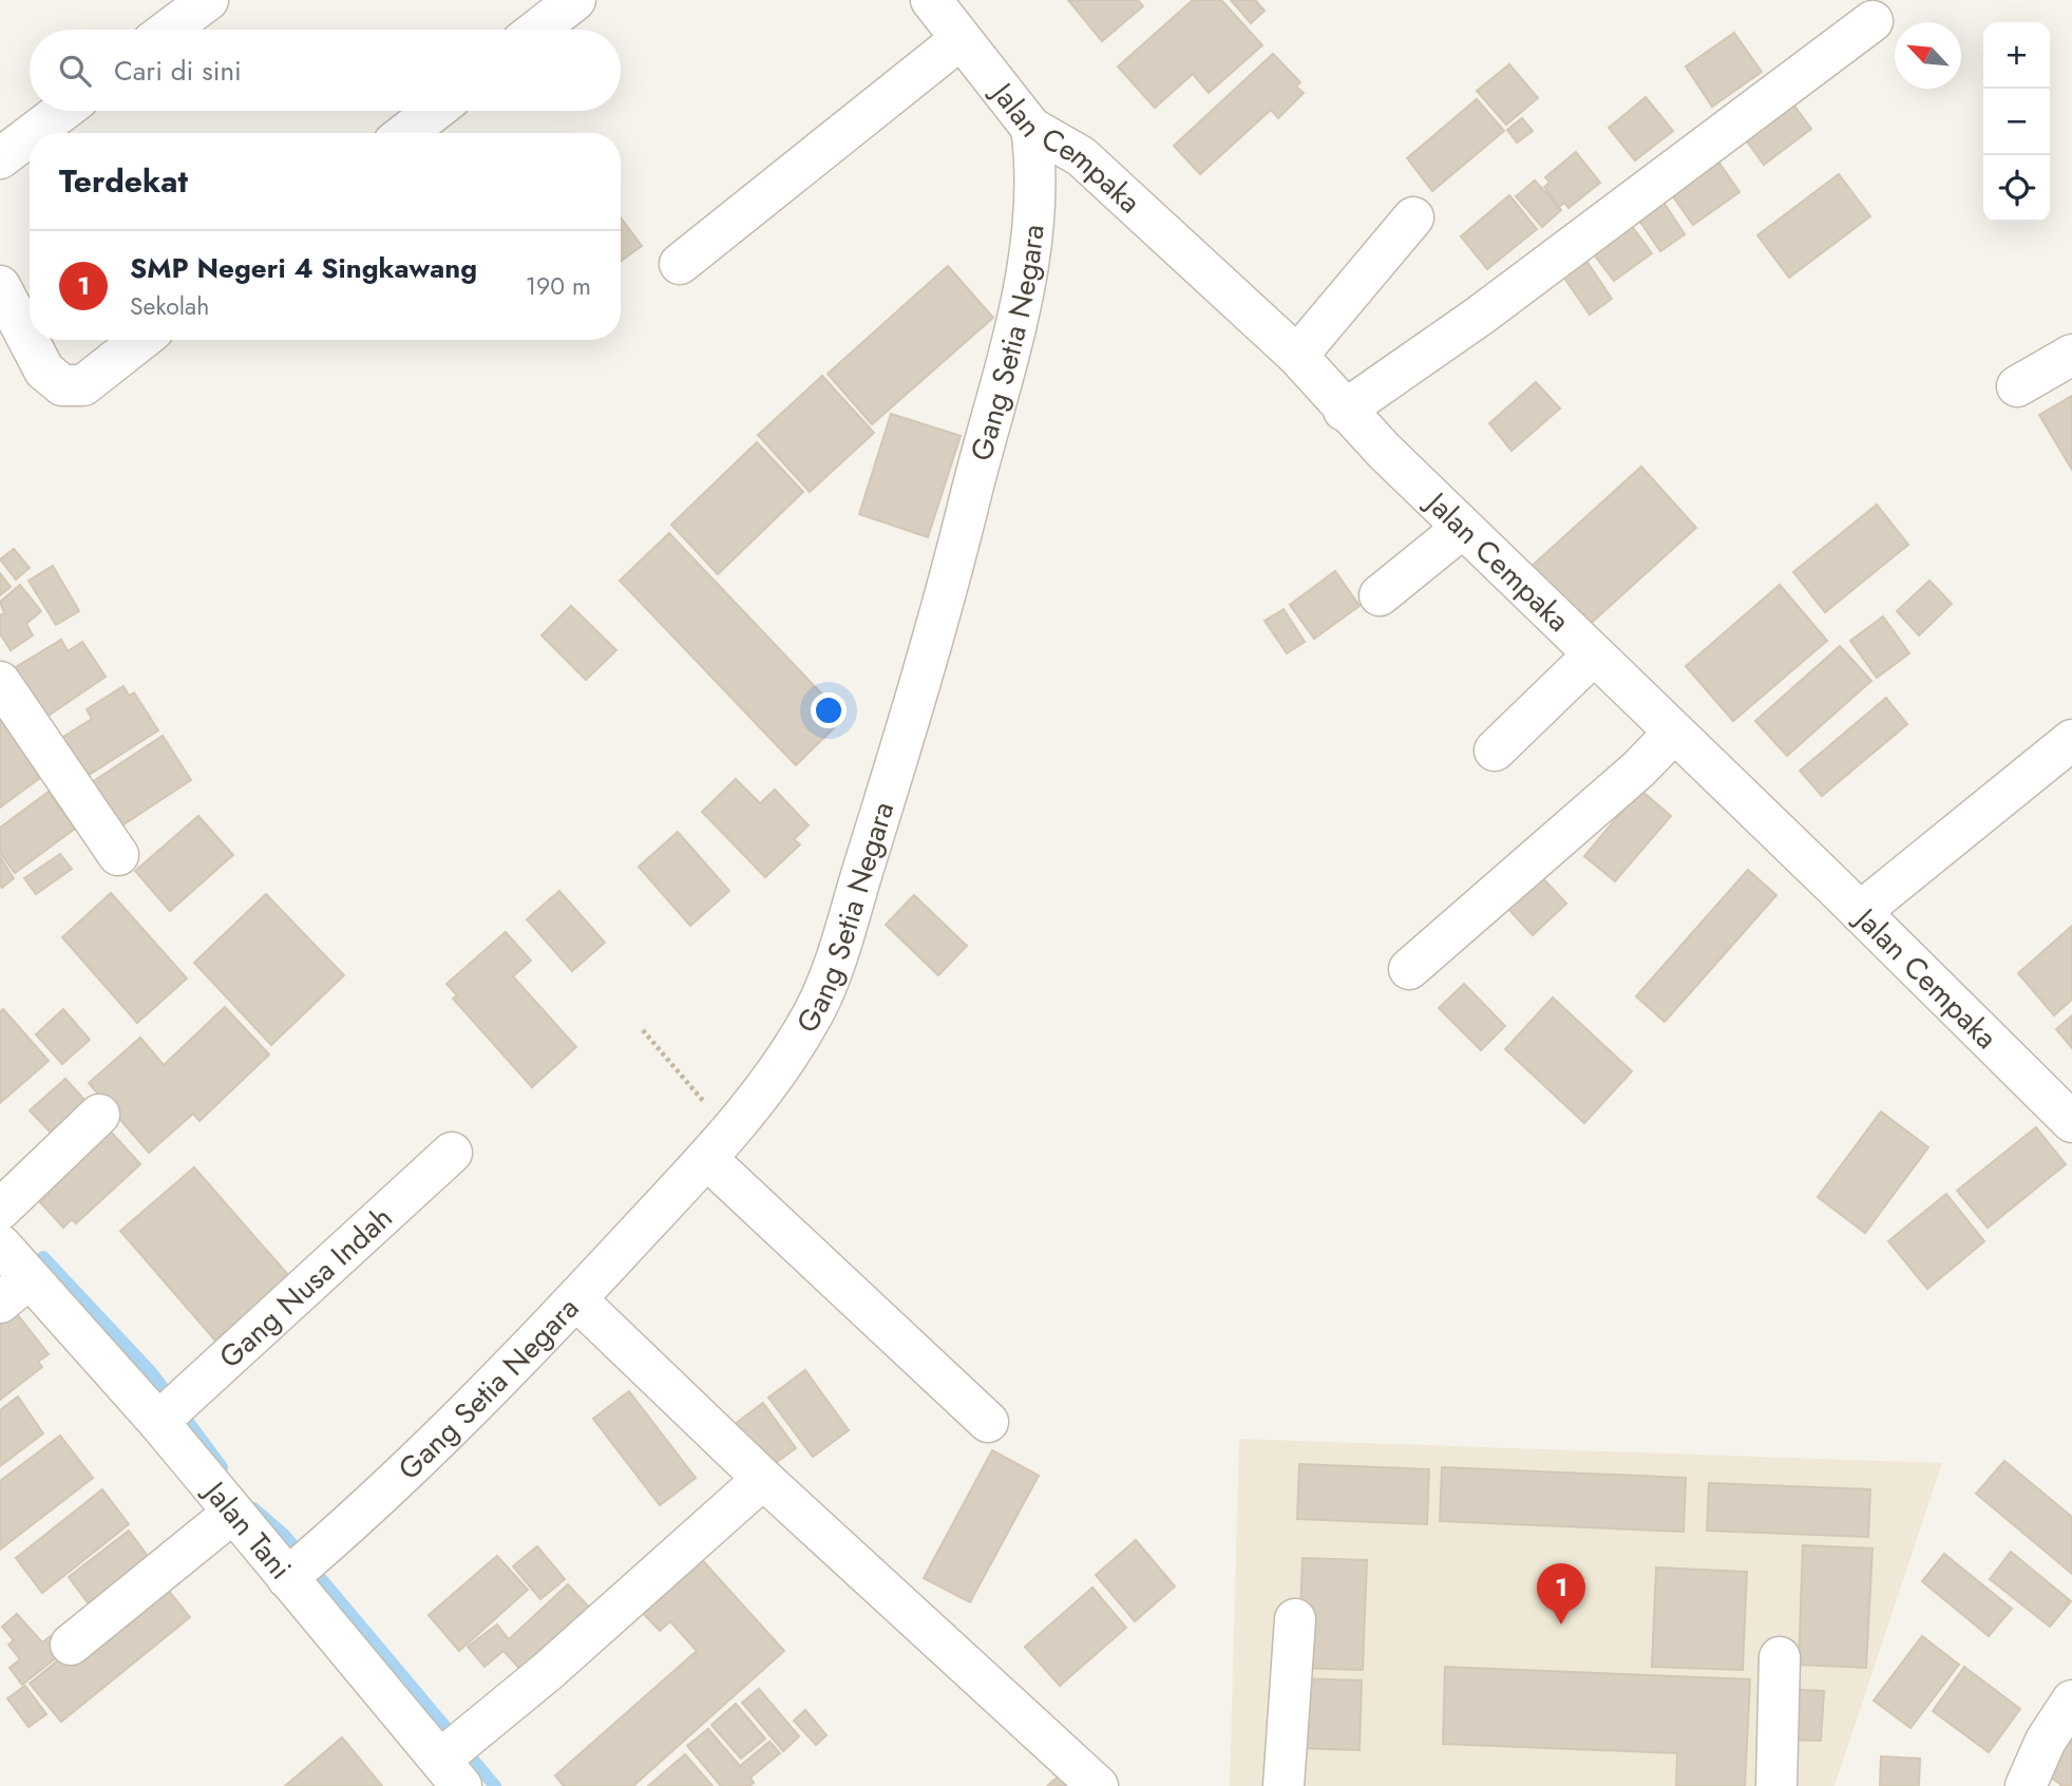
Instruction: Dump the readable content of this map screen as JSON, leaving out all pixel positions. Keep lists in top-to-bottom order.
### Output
{
  "streets": {
    "street": [
      "Jalan Cempaka",
      "Gang Setia Negara",
      "Gang Nusa Indah",
      "Jalan Tani"
    ]
  },
  "crossings": [
    ["Jalan Cempaka", "Gang Setia Negara"],
    ["Gang Setia Negara", "Jalan Tani"],
    ["Gang Nusa Indah", "Jalan Tani"]
  ],
  "north": "top left",
  "page": {
    "map_buttons": ["+", "−"],
    "search": "Cari di sini",
    "heading": "Terdekat",
    "list": [
      {
        "mark": "1",
        "name": "SMP Negeri 4 Singkawang",
        "note": "Sekolah",
        "value": "190 m"
      }
    ],
    "pins": "1"
  }
}
